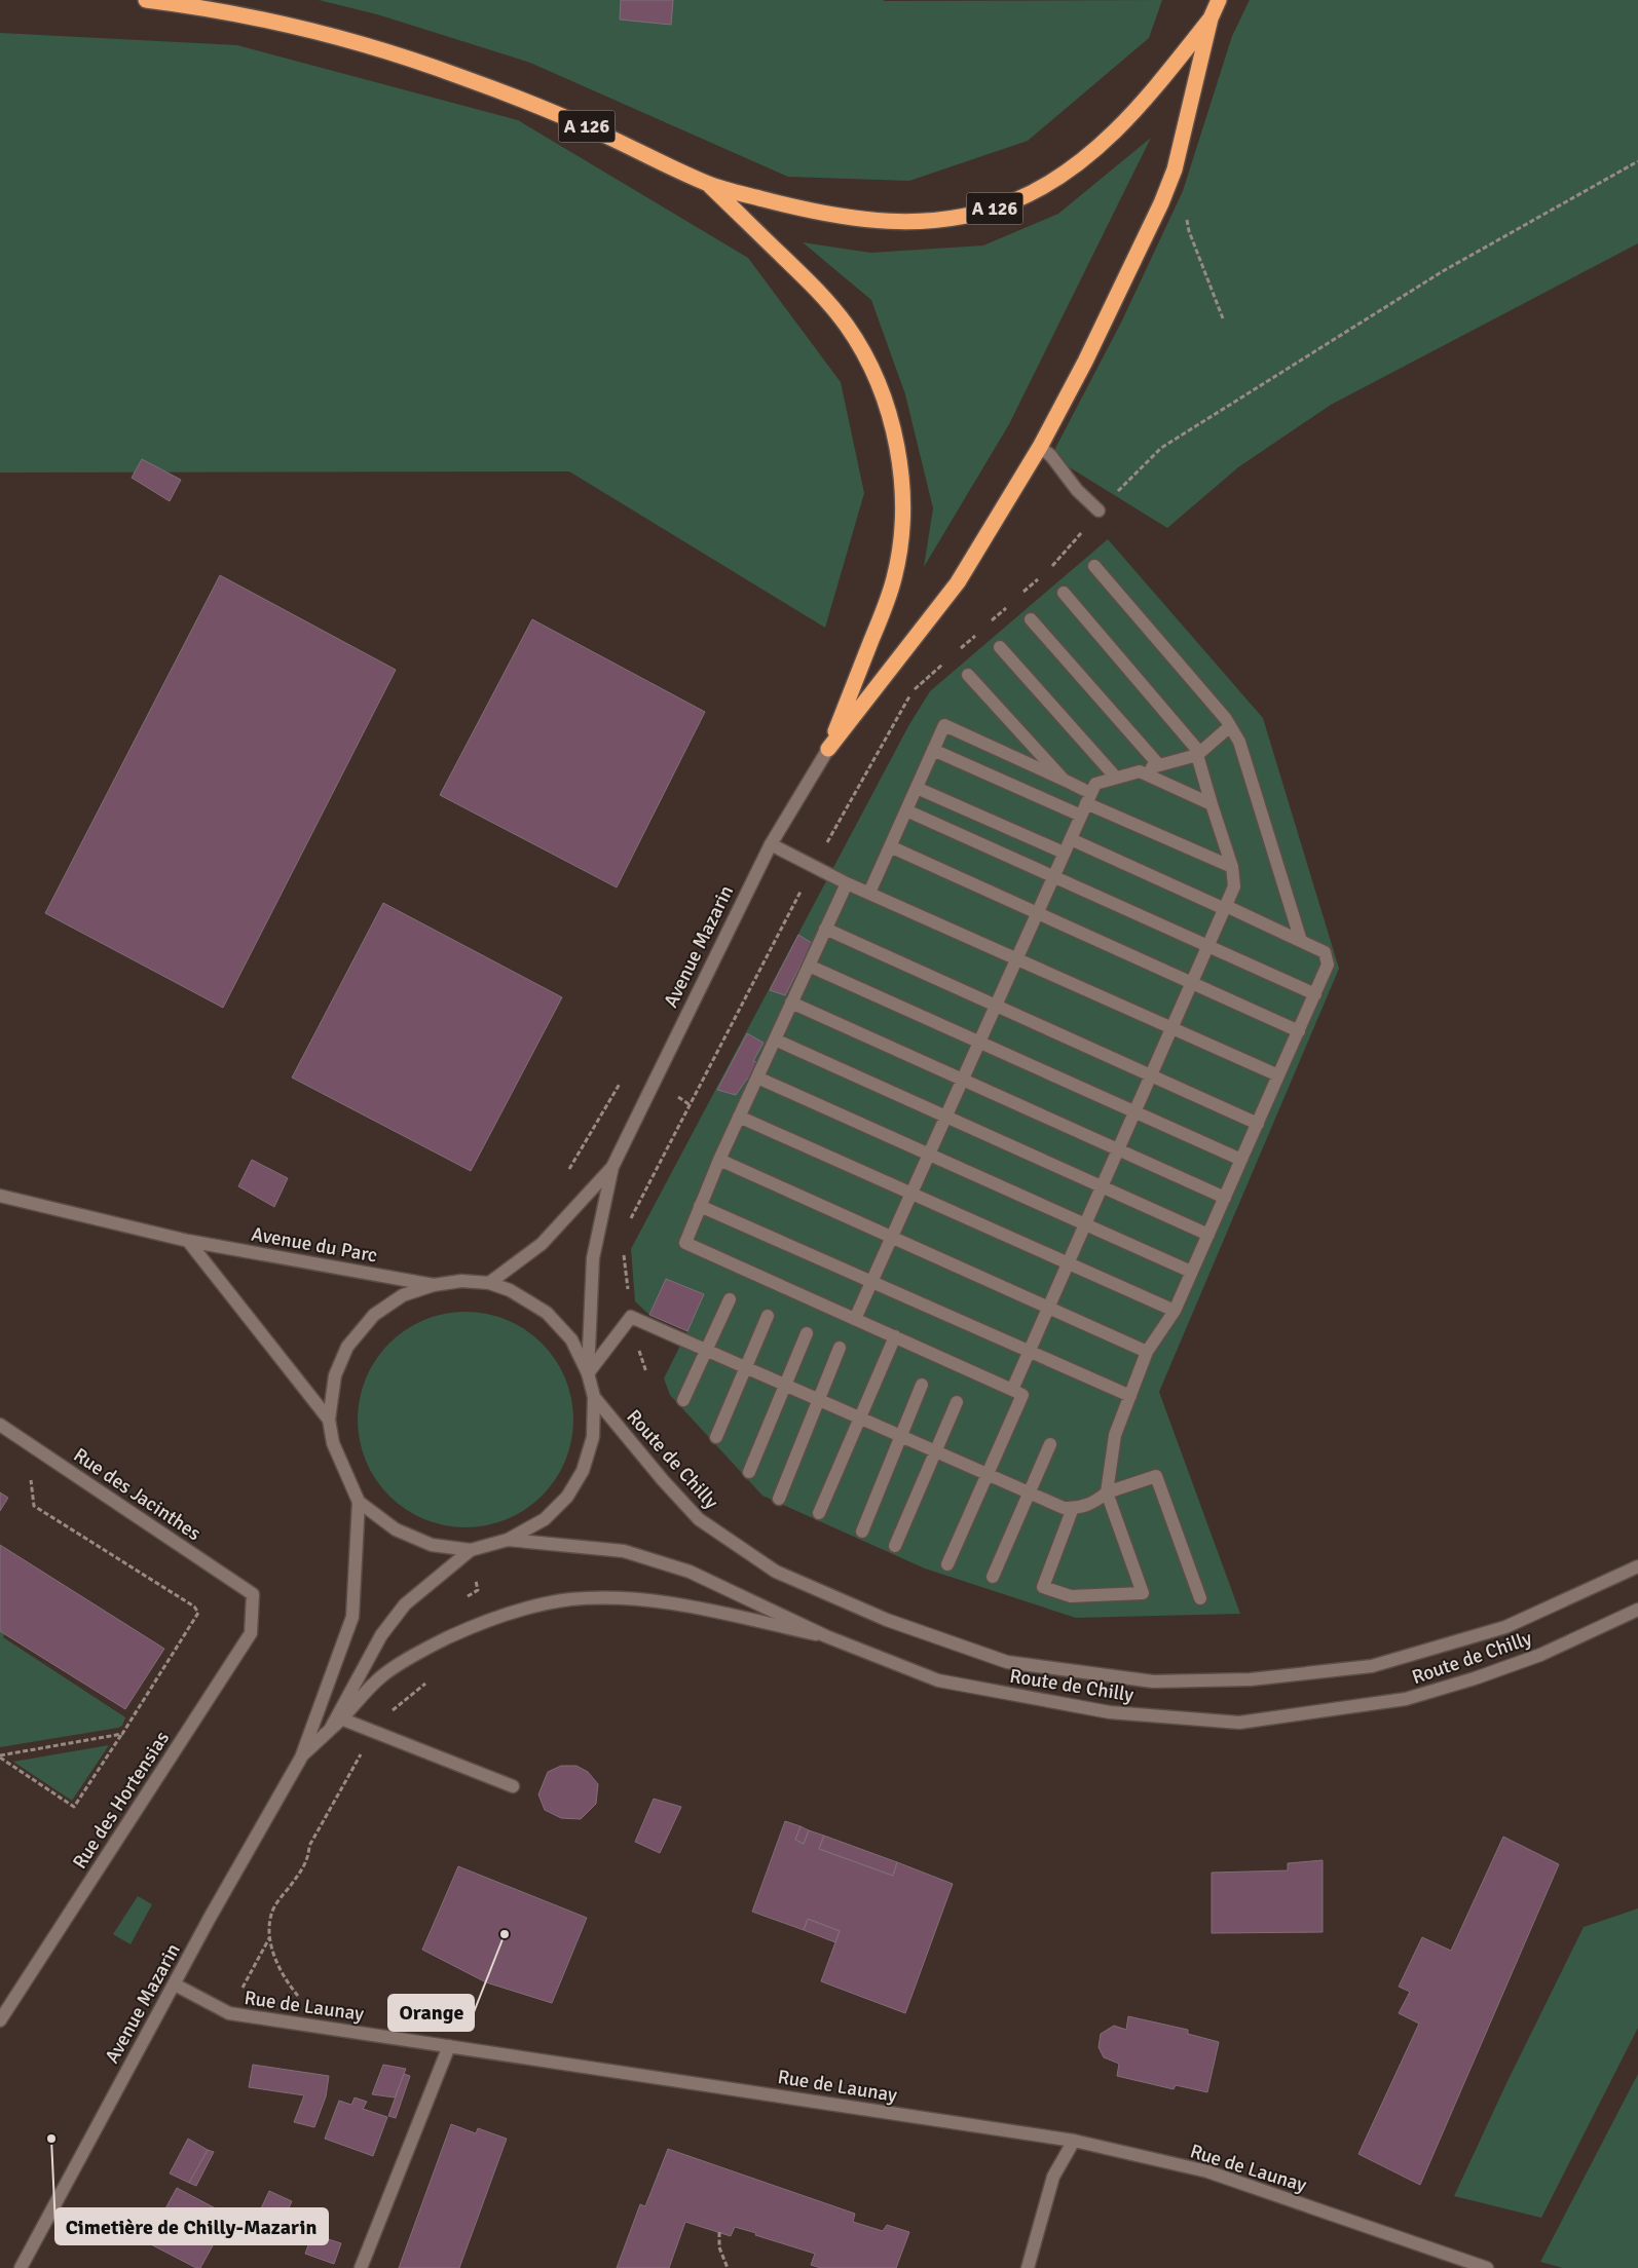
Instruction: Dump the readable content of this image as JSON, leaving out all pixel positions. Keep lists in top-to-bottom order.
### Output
{
  "streets": {
    "highway": ["A 126"],
    "main road": [
      "Avenue Mazarin",
      "Avenue du Parc",
      "Route de Chilly",
      "Rue des Jacinthes",
      "Rue des Hortensias",
      "Rue de Launay"
    ]
  },
  "crossings": [
    ["Avenue Mazarin", "Rue de Launay"],
    ["Rue des Jacinthes", "Rue des Hortensias"]
  ],
  "places": ["Orange", "Cimetière de Chilly-Mazarin"]
}
